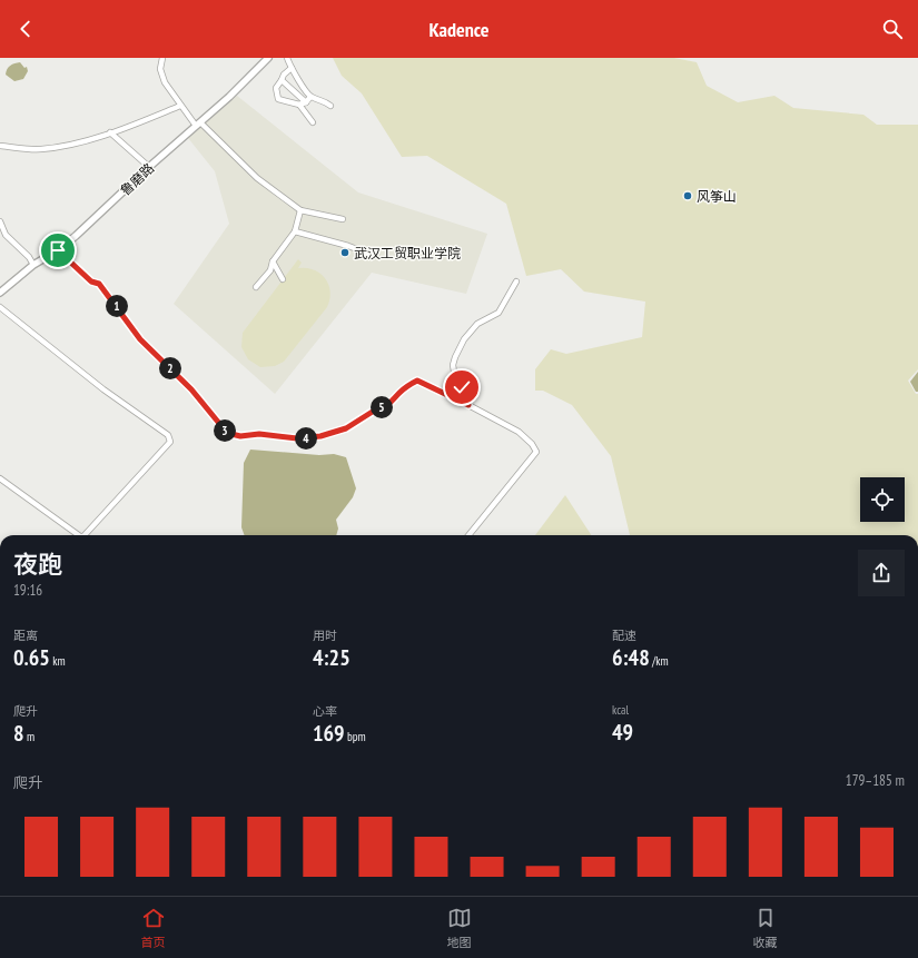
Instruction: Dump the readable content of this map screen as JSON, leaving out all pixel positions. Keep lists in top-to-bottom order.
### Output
{
  "streets": {
    "street": ["鲁磨路"]
  },
  "places": ["风筝山", "武汉工贸职业学院"],
  "page": {
    "header": "Kadence",
    "pins": [
      "1",
      "2",
      "5",
      "3",
      "4"
    ],
    "heading": ["夜跑", "19:16"],
    "stats": [
      ["距离", "0.65 km"],
      ["用时", "4:25"],
      ["配速", "6:48 /km"],
      ["爬升", "8 m"],
      ["心率", "169 bpm"],
      ["kcal", "49"]
    ],
    "chart": ["爬升", "179–185 m"],
    "tabs": ["首页", "地图", "收藏"]
  }
}
